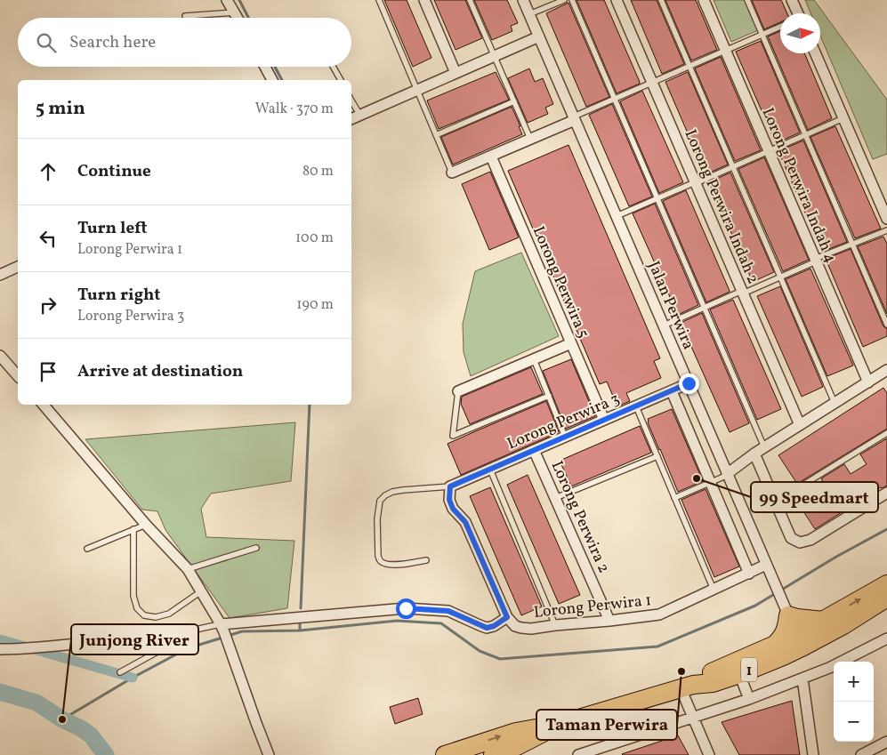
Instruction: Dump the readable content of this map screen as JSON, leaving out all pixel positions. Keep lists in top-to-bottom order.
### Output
{
  "streets": {
    "highway": ["1"],
    "street": [
      "Lorong Perwira Indah 4",
      "Lorong Perwira Indah 2",
      "Lorong Perwira 5",
      "Jalan Perwira",
      "Lorong Perwira 3",
      "Lorong Perwira 2",
      "Lorong Perwira 1"
    ]
  },
  "crossings": [
    ["Lorong Perwira 5", "Lorong Perwira 3"],
    ["Jalan Perwira", "Lorong Perwira 3"],
    ["Jalan Perwira", "Lorong Perwira 1"],
    ["Jalan Perwira", "1"],
    ["Lorong Perwira 3", "Lorong Perwira 2"],
    ["Lorong Perwira 2", "Lorong Perwira 1"]
  ],
  "places": ["99 Speedmart", "Taman Perwira", "Junjong River"],
  "north": "right",
  "page": {
    "search": "Search here",
    "heading": ["5 min", "Walk · 370 m"],
    "list": [
      ["Continue", "80 m"],
      ["Turn left", "Lorong Perwira 1", "100 m"],
      ["Turn right", "Lorong Perwira 3", "190 m"],
      "Arrive at destination"
    ],
    "map_buttons": ["+", "−"]
  }
}
